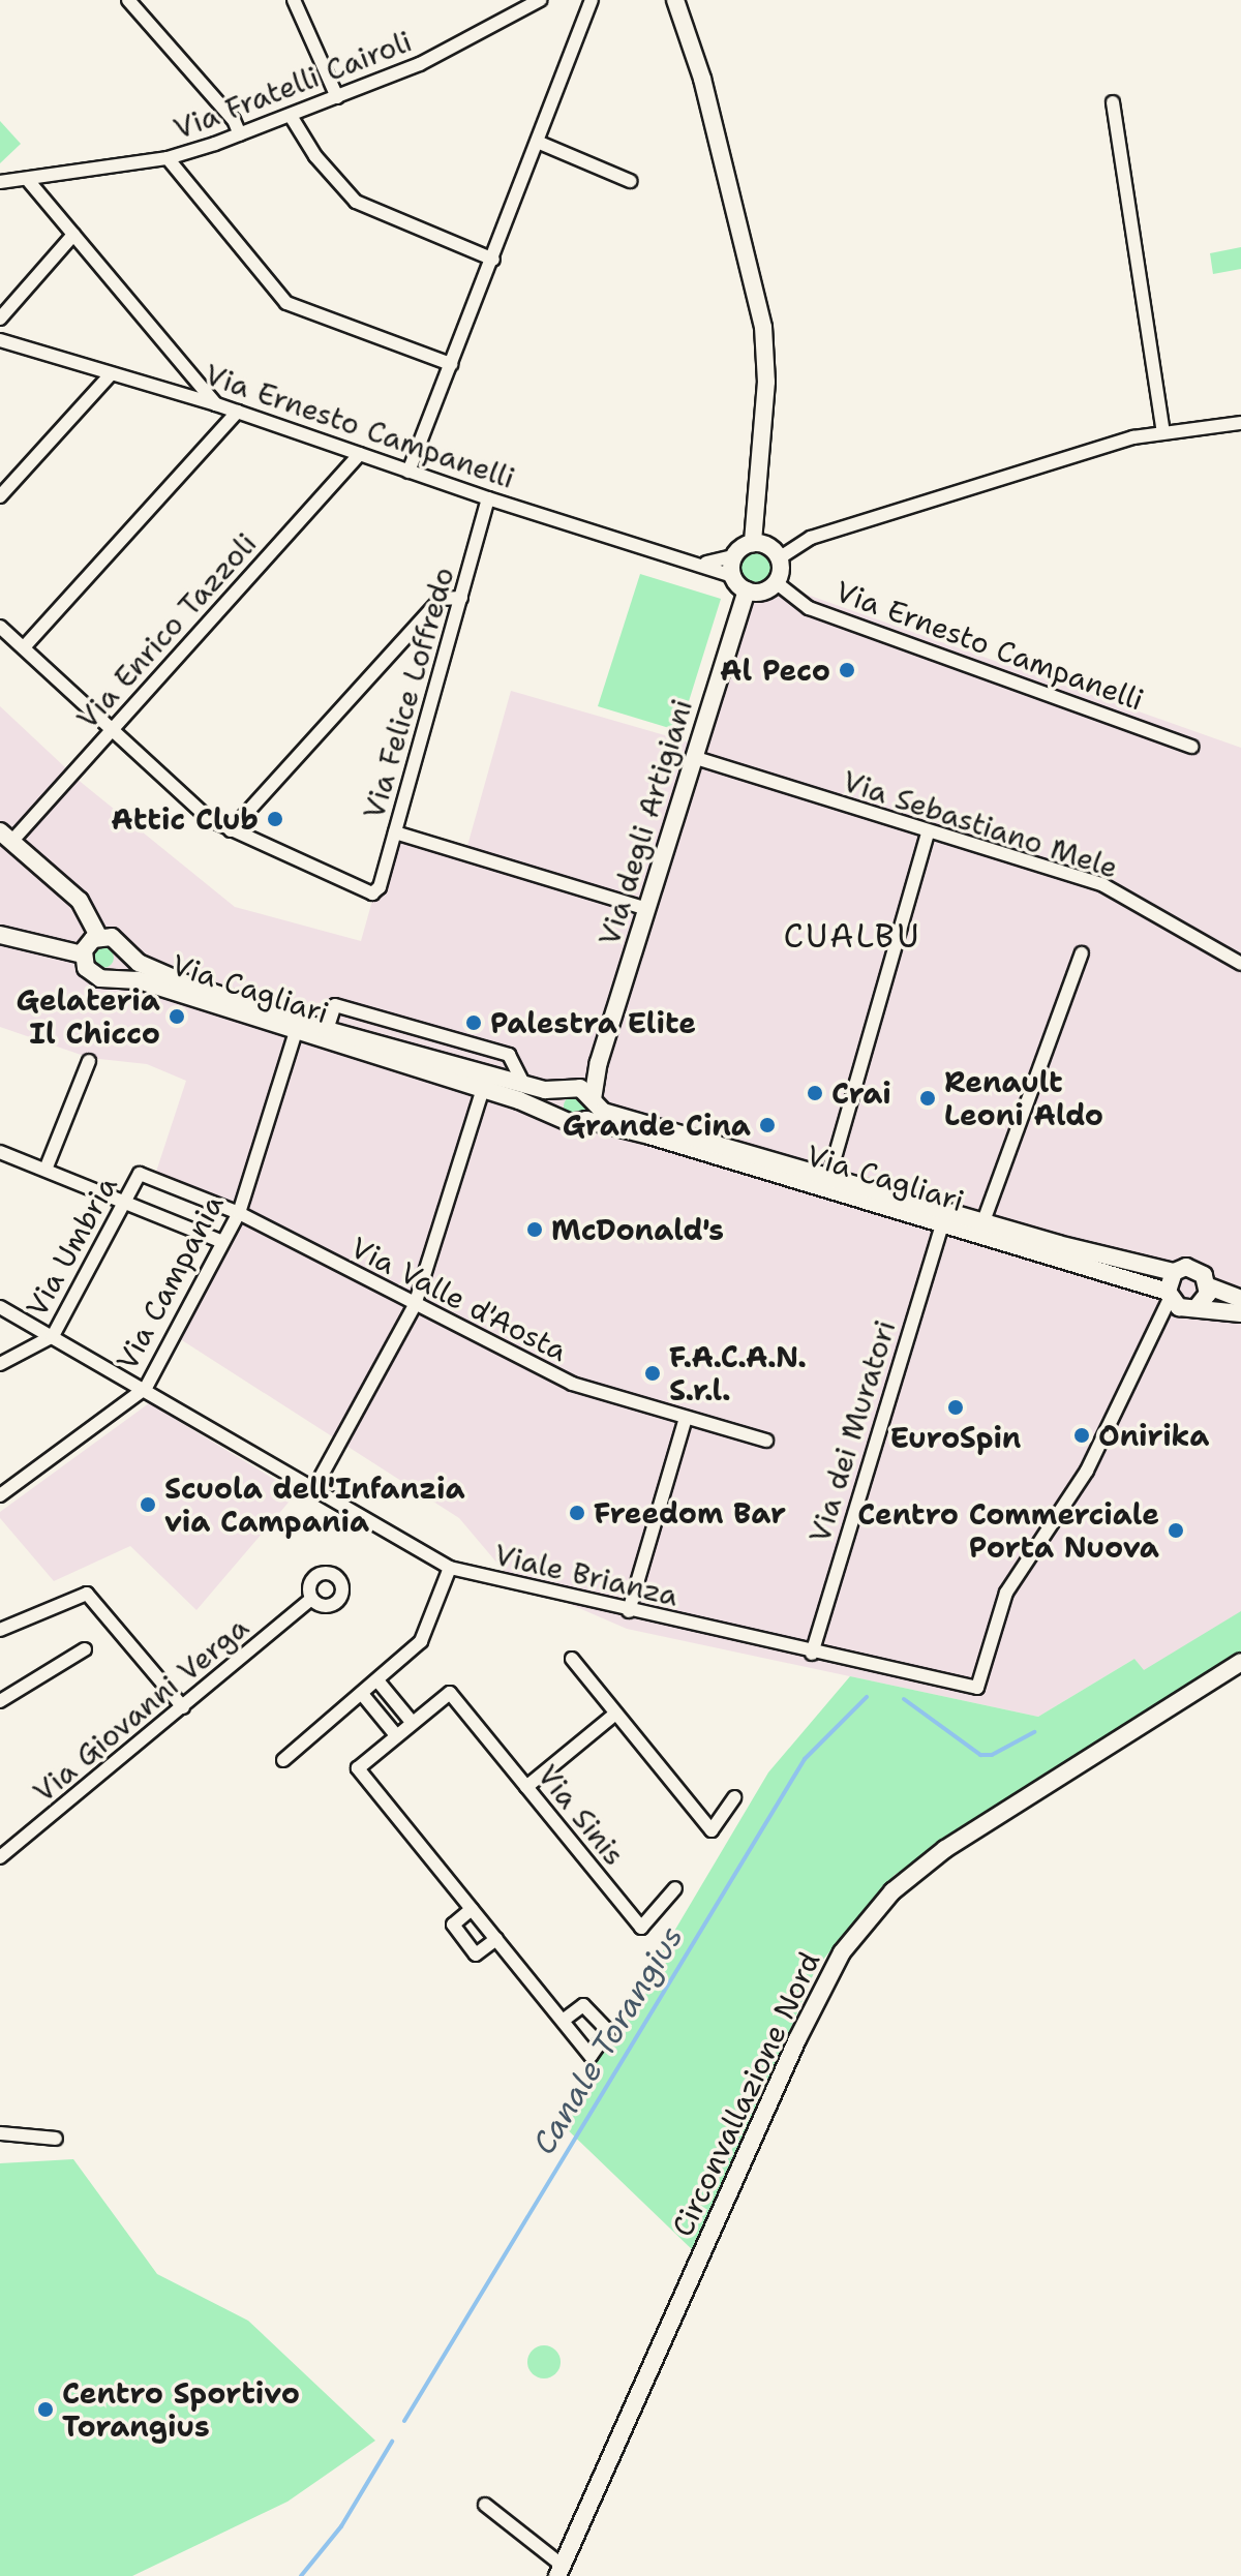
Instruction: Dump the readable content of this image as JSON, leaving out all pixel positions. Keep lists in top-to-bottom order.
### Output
{
  "streets": {
    "main road": [
      "Via Ernesto Campanelli",
      "Via degli Artigiani",
      "Via Cagliari",
      "Circonvallazione Nord"
    ],
    "street": [
      "Via Fratelli Cairoli",
      "Via Enrico Tazzoli",
      "Via Felice Loffredo",
      "Via Sebastiano Mele",
      "Via Umbria",
      "Via Campania",
      "Via Valle d'Aosta",
      "Via dei Muratori",
      "Viale Brianza",
      "Via Giovanni Verga",
      "Via Sinis"
    ]
  },
  "crossings": [
    ["Via Ernesto Campanelli", "Via Enrico Tazzoli"],
    ["Via Ernesto Campanelli", "Via Felice Loffredo"],
    ["Via Ernesto Campanelli", "Via degli Artigiani"],
    ["Via degli Artigiani", "Via Sebastiano Mele"],
    ["Via degli Artigiani", "Via Cagliari"],
    ["Via Cagliari", "Via Campania"],
    ["Via Cagliari", "Via dei Muratori"],
    ["Via Umbria", "Via Valle d'Aosta"],
    ["Via Umbria", "Viale Brianza"],
    ["Via Campania", "Via Valle d'Aosta"],
    ["Via Campania", "Viale Brianza"],
    ["Via dei Muratori", "Viale Brianza"]
  ],
  "districts": ["CUALBU"],
  "water": ["Canale Torangius"],
  "places": [
    "Al Peco",
    "Attic Club",
    "Gelateria Il Chicco",
    "Palestra Elite",
    "Crai",
    "Renault Leoni Aldo",
    "Grande Cina",
    "McDonald's",
    "F.A.C.A.N. S.r.l.",
    "EuroSpin",
    "Onirika",
    "Scuola dell'Infanzia via Campania",
    "Freedom Bar",
    "Centro Commerciale Porta Nuova",
    "Centro Sportivo Torangius"
  ]
}
